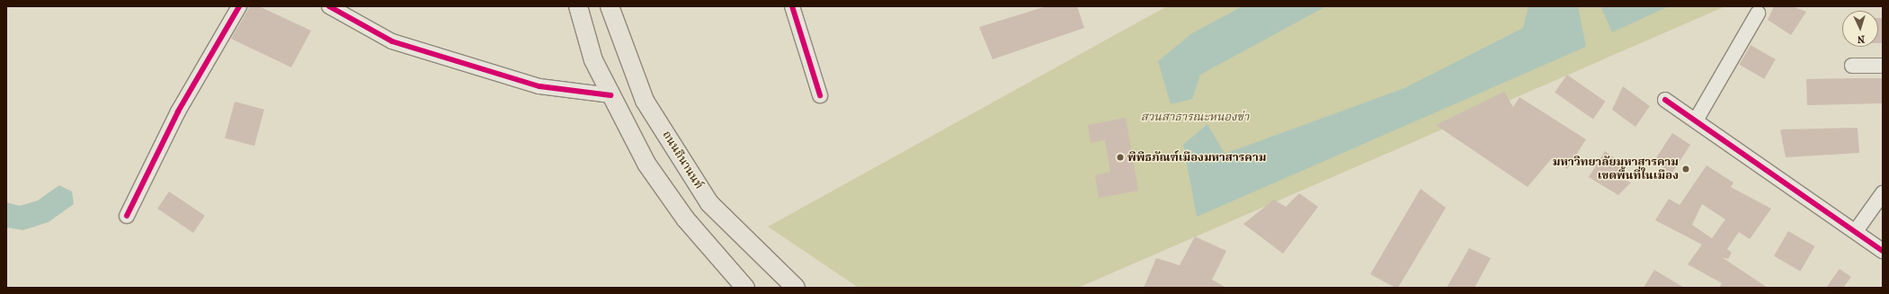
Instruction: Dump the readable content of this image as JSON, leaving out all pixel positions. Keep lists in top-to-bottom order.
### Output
{
  "streets": {
    "main road": ["ถนนถีนานนท์"]
  },
  "parks": ["สวนสาธารณะหนองข่า"],
  "places": ["พิพิธภัณฑ์เมืองมหาสารคาม", "มหาวิทยาลัยมหาสารคาม เขตพื้นที่ในเมือง"],
  "north": "bottom"
}
